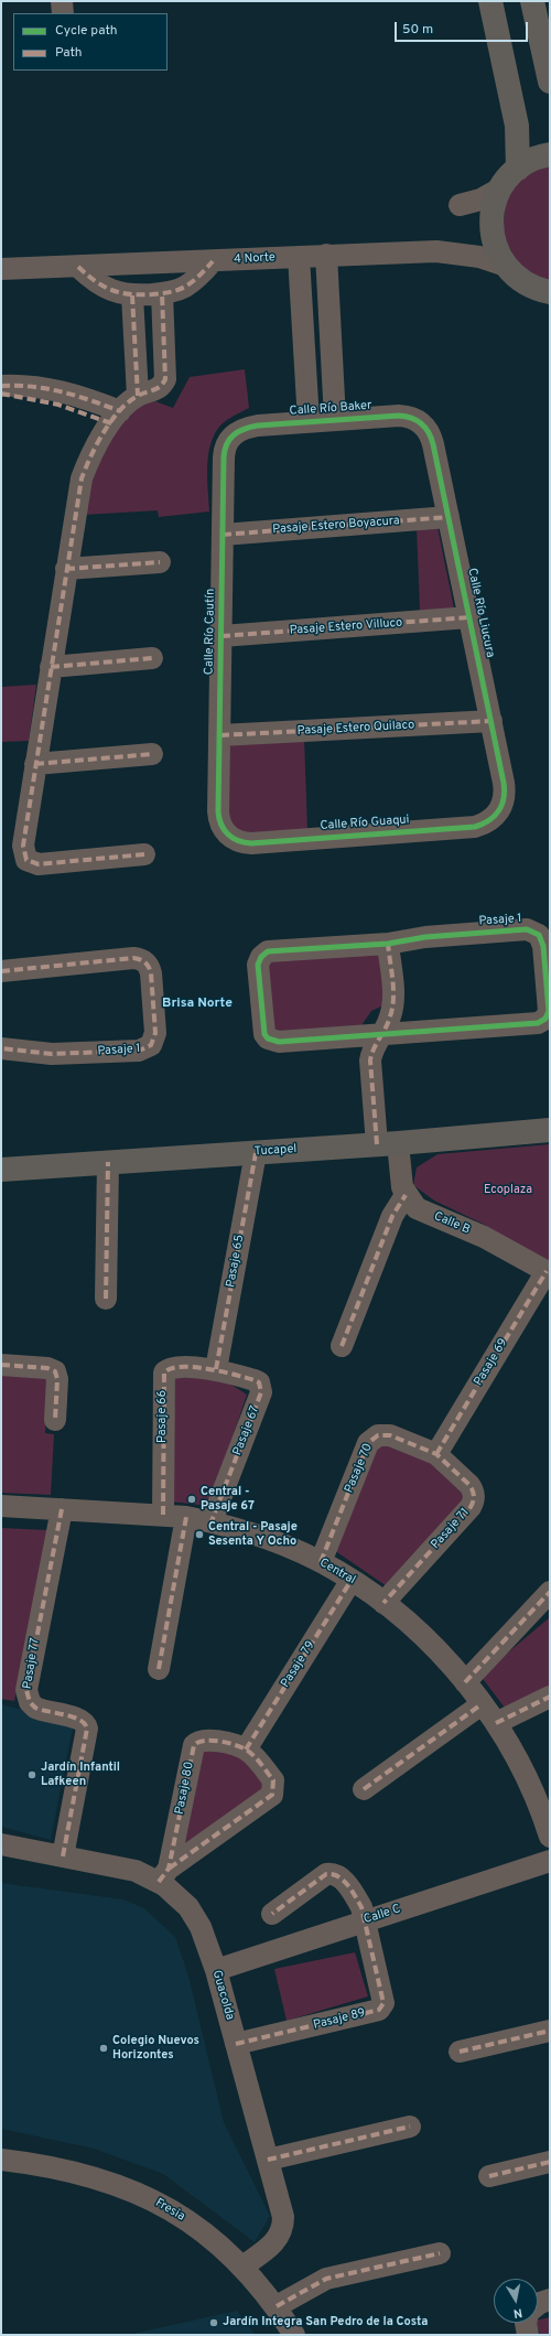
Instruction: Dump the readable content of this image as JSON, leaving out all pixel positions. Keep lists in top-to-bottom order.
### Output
{
  "streets": {
    "main road": ["Tucapel"],
    "street": [
      "4 Norte",
      "Calle Río Baker",
      "Pasaje Estero Boyacura",
      "Calle Río Liucura",
      "Pasaje Estero Villuco",
      "Calle Río Cautín",
      "Pasaje Estero Quilaco",
      "Calle Río Guaqui",
      "Pasaje 1",
      "Calle B",
      "Pasaje 65",
      "Pasaje 69",
      "Pasaje 66",
      "Pasaje 67",
      "Pasaje 70",
      "Pasaje 71",
      "Central",
      "Pasaje 77",
      "Pasaje 79",
      "Pasaje 80",
      "Calle C",
      "Guacolda",
      "Pasaje 89",
      "Fresia"
    ]
  },
  "crossings": [
    ["Calle Río Baker", "Calle Río Liucura"],
    ["Calle Río Baker", "Calle Río Cautín"],
    ["Pasaje Estero Boyacura", "Calle Río Liucura"],
    ["Pasaje Estero Boyacura", "Calle Río Cautín"],
    ["Calle Río Liucura", "Pasaje Estero Villuco"],
    ["Calle Río Liucura", "Pasaje Estero Quilaco"],
    ["Calle Río Liucura", "Calle Río Guaqui"],
    ["Pasaje Estero Villuco", "Calle Río Cautín"],
    ["Calle Río Cautín", "Pasaje Estero Quilaco"],
    ["Calle Río Cautín", "Calle Río Guaqui"],
    ["Pasaje 1", "Calle B"],
    ["Tucapel", "Calle B"],
    ["Tucapel", "Pasaje 65"],
    ["Calle B", "Pasaje 69"],
    ["Pasaje 65", "Pasaje 66"],
    ["Pasaje 65", "Pasaje 67"],
    ["Pasaje 69", "Pasaje 70"],
    ["Pasaje 69", "Pasaje 71"],
    ["Pasaje 66", "Pasaje 67"],
    ["Pasaje 66", "Central"],
    ["Pasaje 67", "Central"],
    ["Pasaje 70", "Pasaje 71"],
    ["Pasaje 70", "Central"],
    ["Pasaje 71", "Central"],
    ["Central", "Pasaje 77"],
    ["Central", "Pasaje 79"],
    ["Pasaje 77", "Guacolda"],
    ["Pasaje 79", "Pasaje 80"],
    ["Pasaje 80", "Guacolda"],
    ["Calle C", "Guacolda"],
    ["Calle C", "Pasaje 89"],
    ["Guacolda", "Pasaje 89"],
    ["Guacolda", "Fresia"]
  ],
  "districts": ["Brisa Norte"],
  "parks": ["Ecoplaza"],
  "places": [
    "Central - Pasaje 67",
    "Central - Pasaje Sesenta Y Ocho",
    "Jardín Infantil Lafkeen",
    "Colegio Nuevos Horizontes",
    "Jardín Integra San Pedro de la Costa"
  ],
  "legend": ["Cycle path", "Path"],
  "scale_bar": "50 m",
  "north": "bottom"
}
